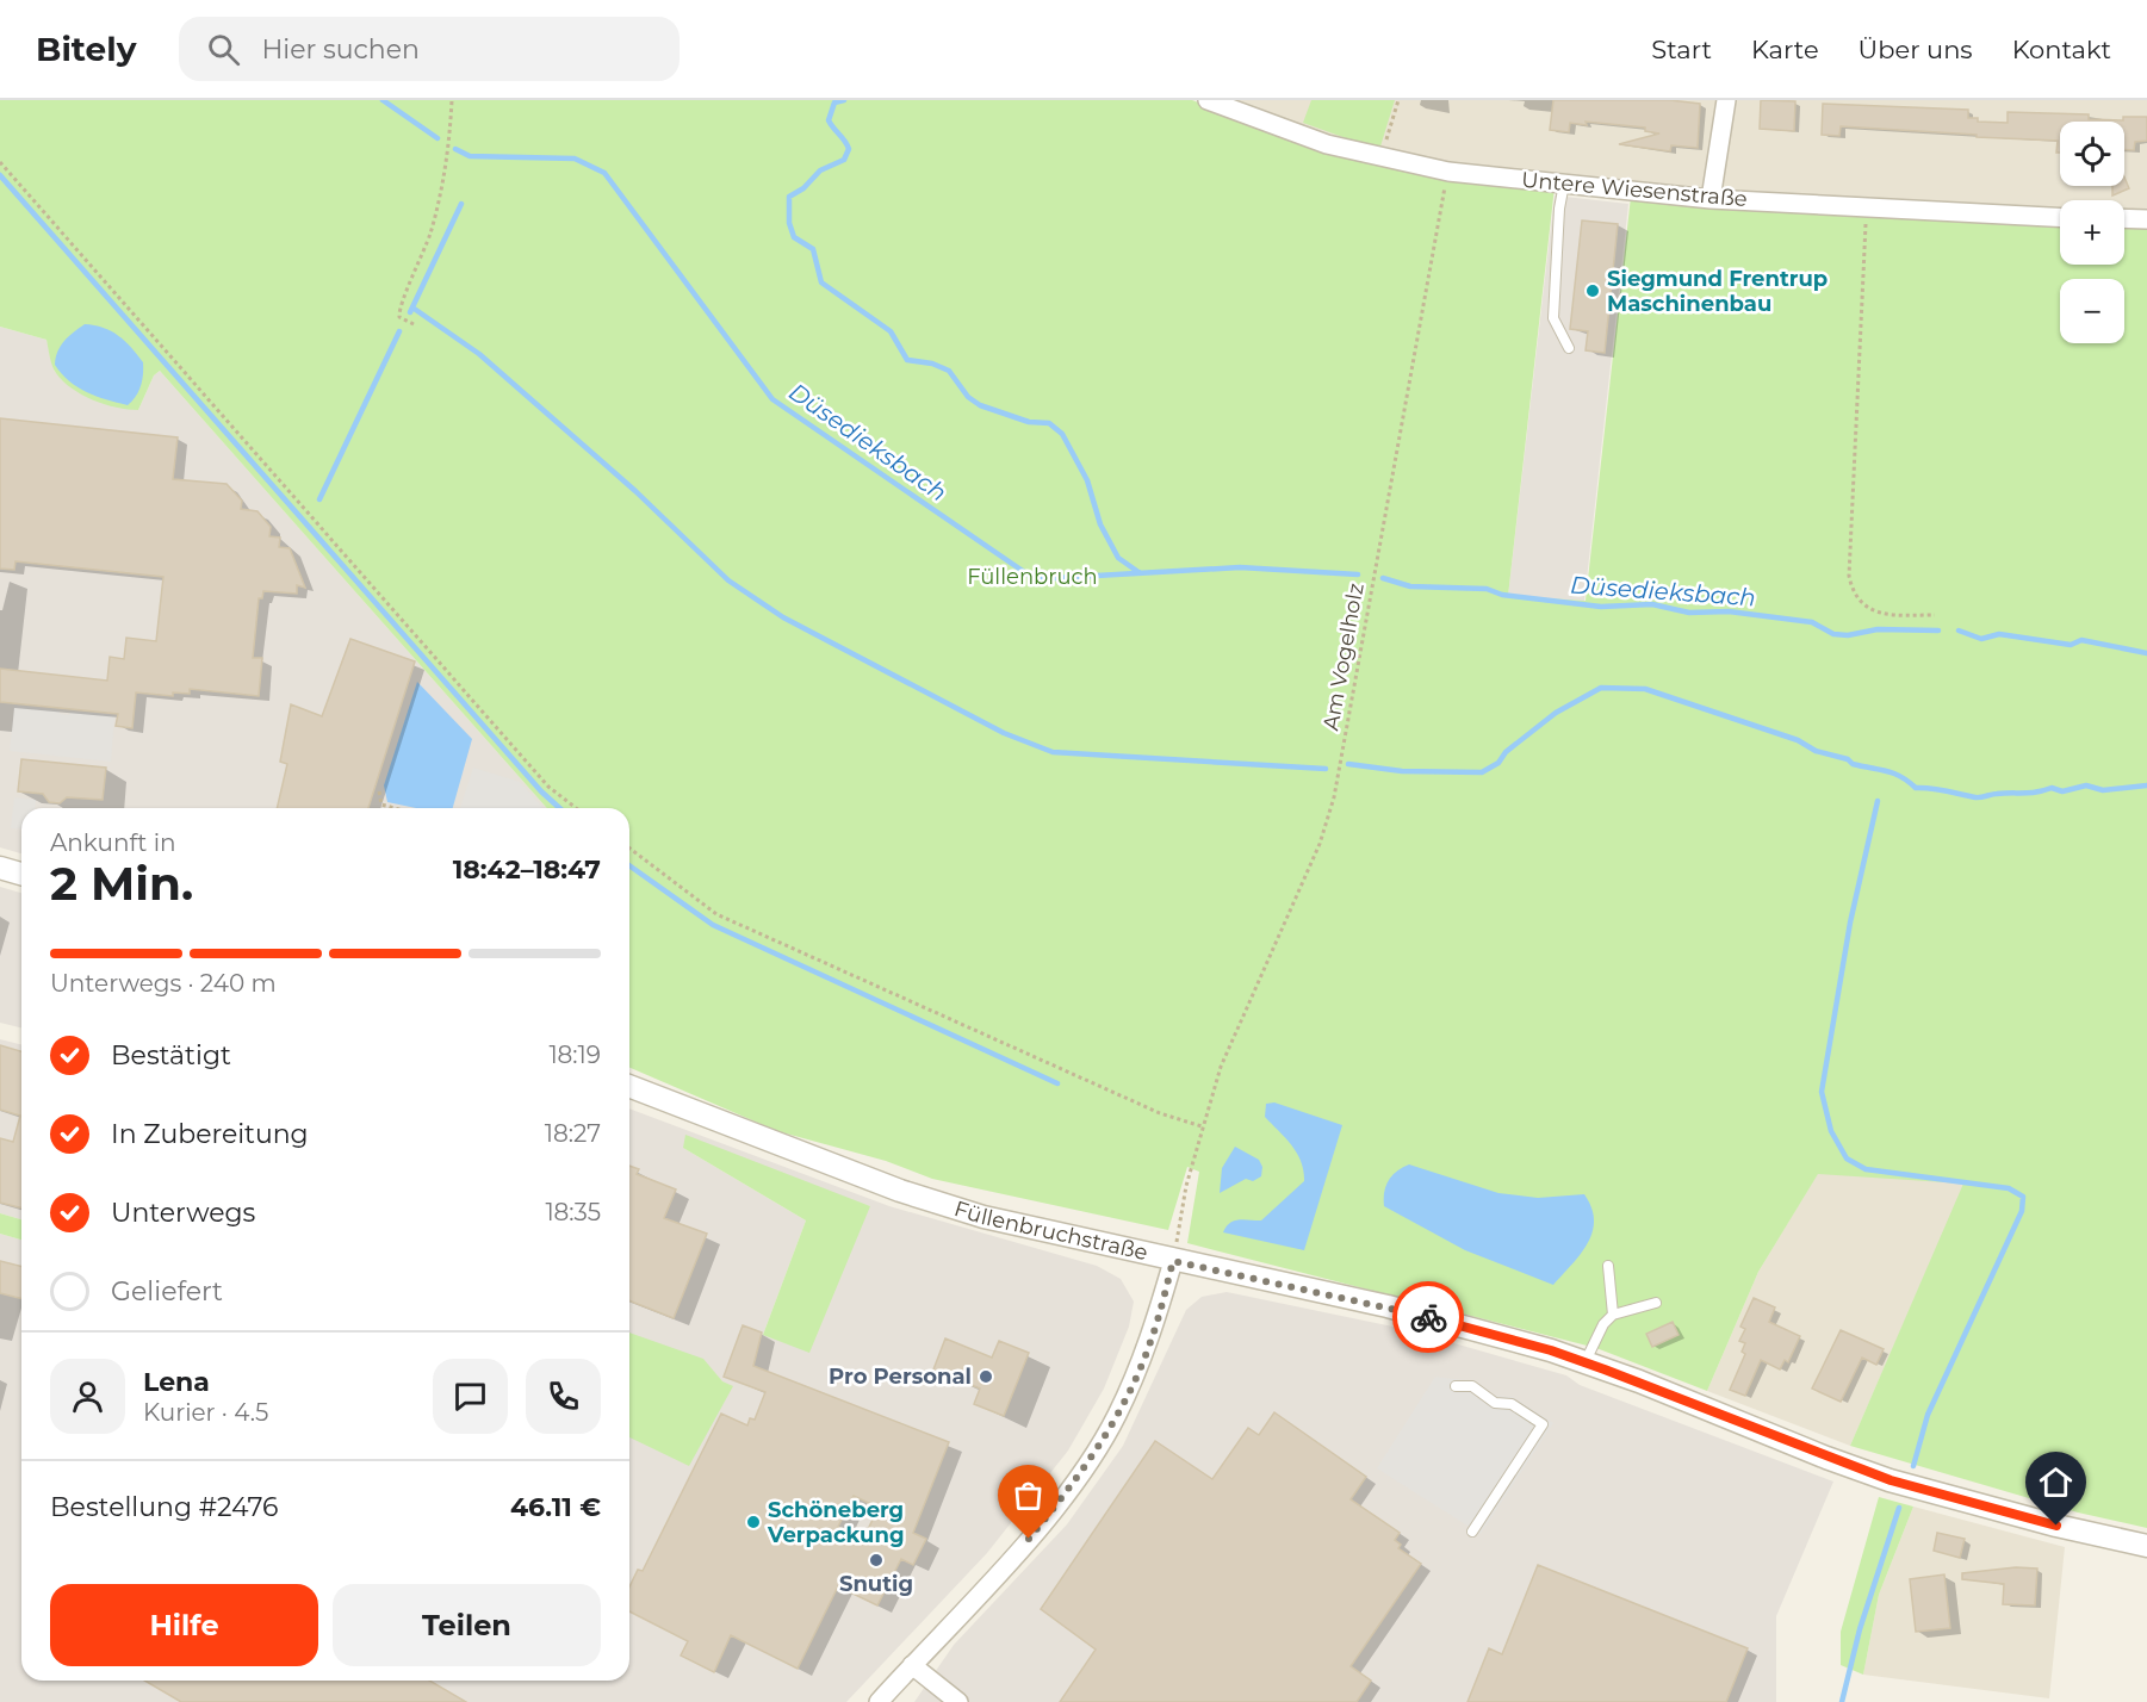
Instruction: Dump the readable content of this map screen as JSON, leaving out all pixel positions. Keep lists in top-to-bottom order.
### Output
{
  "streets": {
    "street": ["Untere Wiesenstraße", "Füllenbruchstraße"],
    "path": ["Am Vogelholz"]
  },
  "crossings": [
    ["Untere Wiesenstraße", "Am Vogelholz"],
    ["Am Vogelholz", "Füllenbruchstraße"]
  ],
  "water": ["Düsedieksbach"],
  "parks": ["Füllenbruch"],
  "places": [
    "Siegmund Frentrup Maschinenbau",
    "Pro Personal",
    "Schöneberg Verpackung",
    "Snutig"
  ],
  "page": {
    "header": "Bitely",
    "search": "Hier suchen",
    "nav": [
      "Start",
      "Karte",
      "Über uns",
      "Kontakt"
    ],
    "map_buttons": ["+", "−"],
    "heading": ["2 Min.", "Ankunft in", "18:42–18:47"],
    "panel": [
      "Lena",
      "Kurier · 4.5",
      "Bestellung #2476",
      "46.11 €"
    ],
    "bar": "Unterwegs · 240 m",
    "list": [
      ["Bestätigt", "18:19"],
      ["In Zubereitung", "18:27"],
      ["Unterwegs", "18:35"],
      "Geliefert"
    ],
    "buttons": ["Hilfe", "Teilen"]
  }
}
